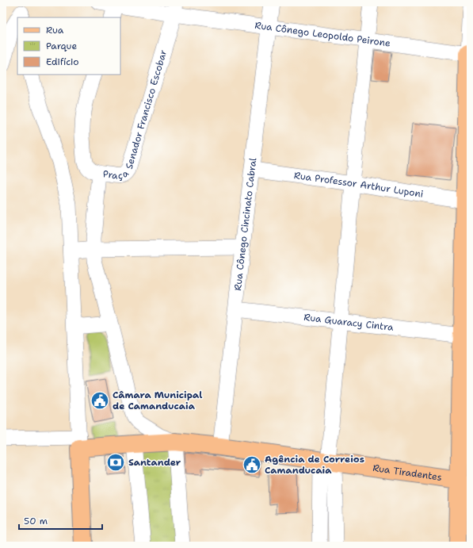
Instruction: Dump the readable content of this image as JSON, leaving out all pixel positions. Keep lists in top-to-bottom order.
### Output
{
  "streets": {
    "main road": ["Rua Tiradentes"],
    "street": [
      "Rua Cônego Leopoldo Peirone",
      "Praça Senador Francisco Escobar",
      "Rua Professor Arthur Luponi",
      "Rua Cônego Cincinato Cabral",
      "Rua Guaracy Cintra"
    ]
  },
  "crossings": [
    ["Rua Cônego Leopoldo Peirone", "Praça Senador Francisco Escobar"],
    ["Rua Cônego Leopoldo Peirone", "Rua Cônego Cincinato Cabral"],
    ["Rua Professor Arthur Luponi", "Rua Cônego Cincinato Cabral"],
    ["Rua Cônego Cincinato Cabral", "Rua Guaracy Cintra"],
    ["Rua Cônego Cincinato Cabral", "Rua Tiradentes"]
  ],
  "places": {
    "public building": ["Câmara Municipal de Camanducaia", "Agência de Correios Camanducaia"],
    "bank": ["Santander"]
  },
  "legend": ["Rua", "Parque", "Edifício"],
  "scale_bar": "50 m"
}
